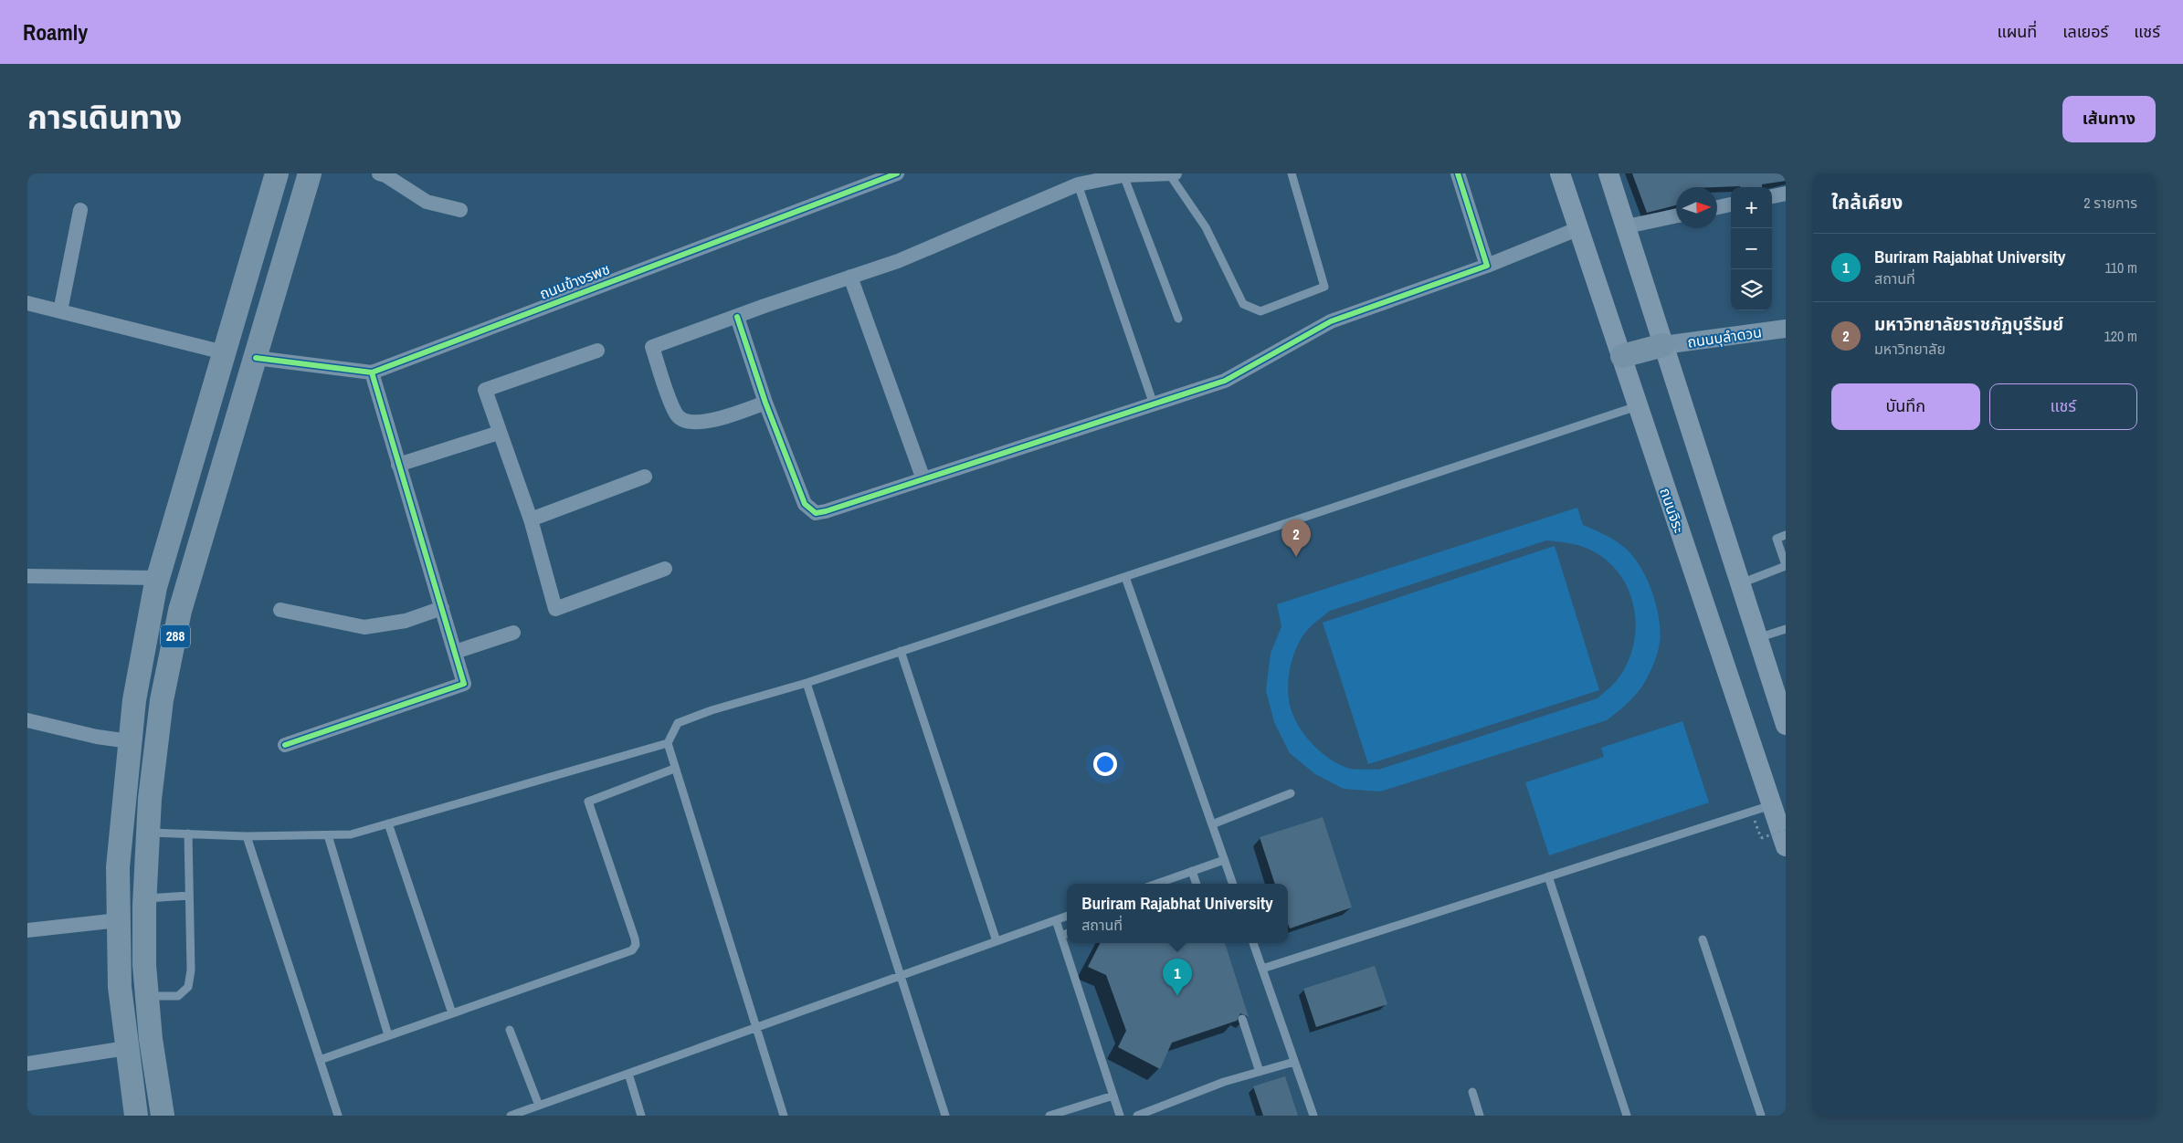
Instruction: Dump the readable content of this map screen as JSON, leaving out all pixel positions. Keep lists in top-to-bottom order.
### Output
{
  "streets": {
    "main road": ["ถนนจิระ", "288"],
    "street": ["ถนนข้างรพช", "ถนนบุลำดวน"]
  },
  "crossings": [
    ["ถนนข้างรพช", "288"]
  ],
  "north": "right",
  "page": {
    "header": "Roamly",
    "nav": ["แผนที่", "เลเยอร์", "แชร์"],
    "title": "การเดินทาง",
    "buttons": [
      "เส้นทาง",
      ["บันทึก", "แชร์"]
    ],
    "heading": ["ใกล้เคียง", "2 รายการ"],
    "map_buttons": ["+", "−"],
    "list": [
      {
        "mark": "1",
        "name": "Buriram Rajabhat University",
        "note": "สถานที่",
        "value": "110 m"
      },
      {
        "mark": "2",
        "name": "มหาวิทยาลัยราชภัฏบุรีรัมย์",
        "note": "มหาวิทยาลัย",
        "value": "120 m"
      }
    ],
    "pins": ["2", "1"],
    "popup": ["Buriram Rajabhat University", "สถานที่"]
  }
}
